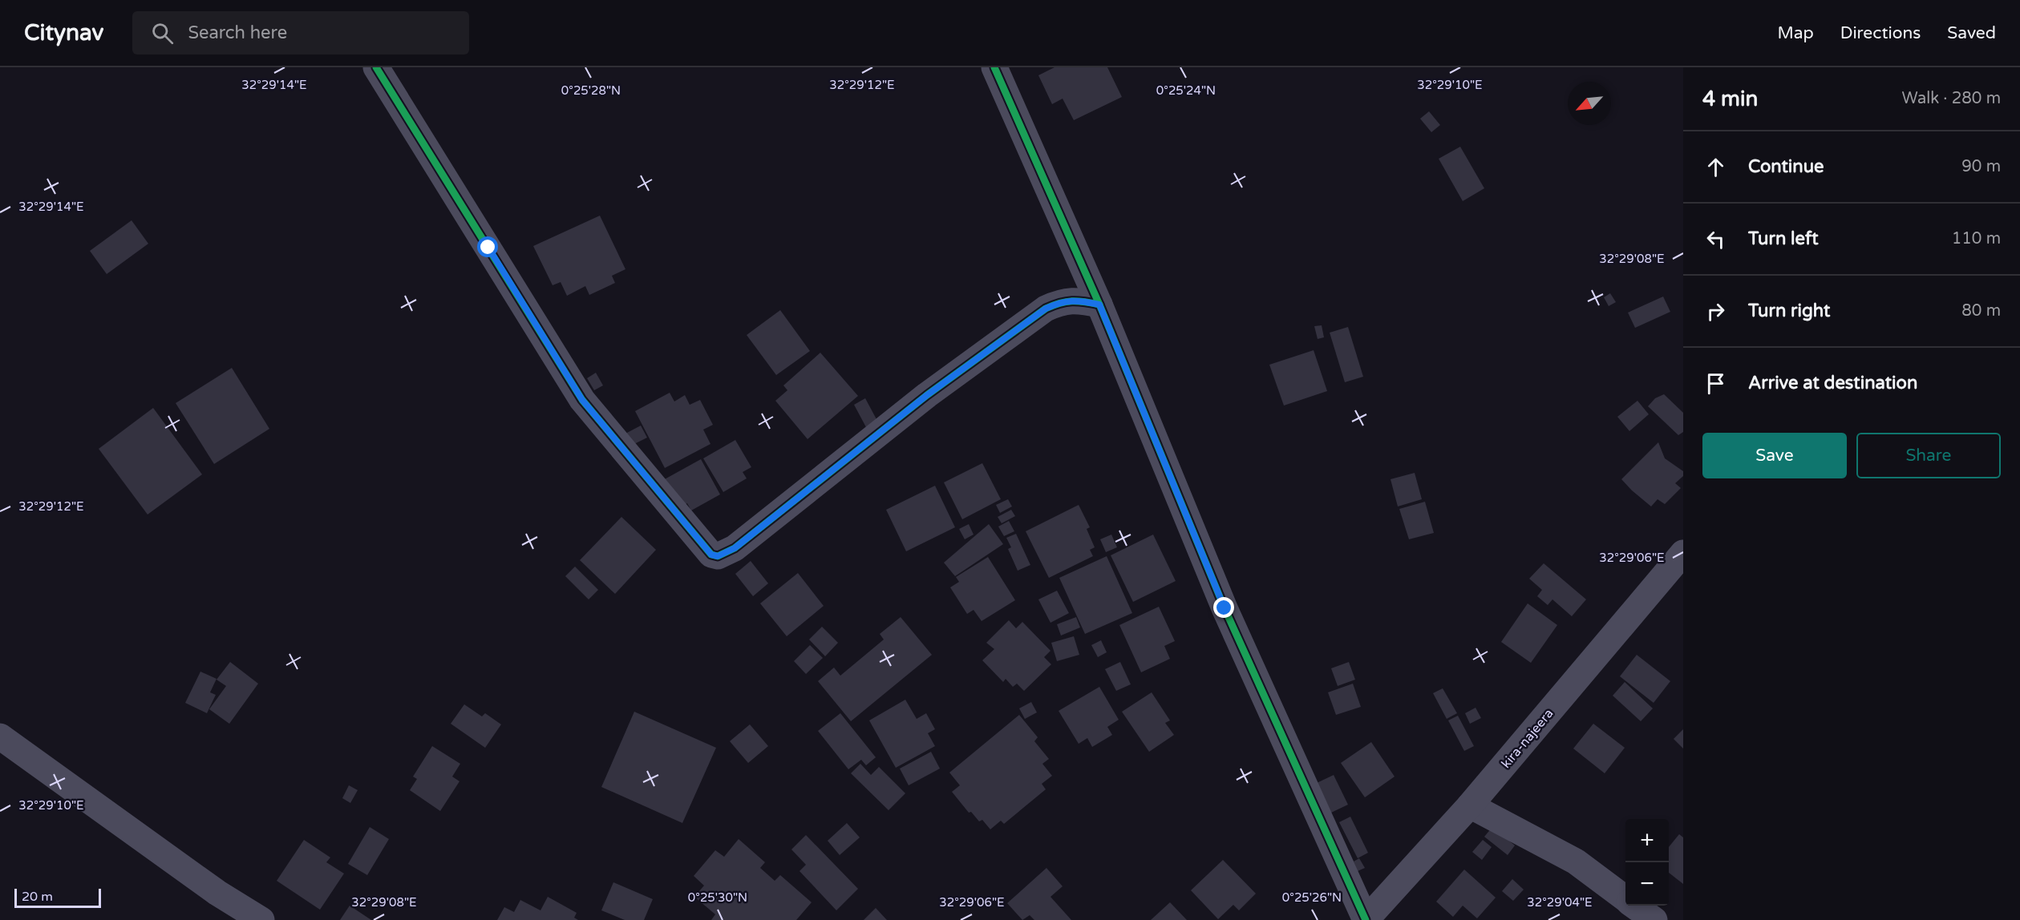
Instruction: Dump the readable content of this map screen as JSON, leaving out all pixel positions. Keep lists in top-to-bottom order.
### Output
{
  "streets": {
    "street": ["kira-najeera"]
  },
  "scale_bar": "20 m",
  "north": "bottom left",
  "page": {
    "header": "Citynav",
    "search": "Search here",
    "nav": ["Map", "Directions", "Saved"],
    "heading": ["4 min", "Walk · 280 m"],
    "list": [
      ["Continue", "90 m"],
      ["Turn left", "110 m"],
      ["Turn right", "80 m"],
      "Arrive at destination"
    ],
    "buttons": ["Save", "Share"],
    "map_buttons": ["+", "−"],
    "scale": "20 m"
  },
  "coordinates": [
    "32°29'14\"E",
    "32°29'12\"E",
    "32°29'10\"E",
    "0°25'28\"N",
    "0°25'24\"N",
    "32°29'08\"E",
    "32°29'06\"E",
    "0°25'30\"N",
    "0°25'26\"N",
    "32°29'04\"E"
  ]
}
